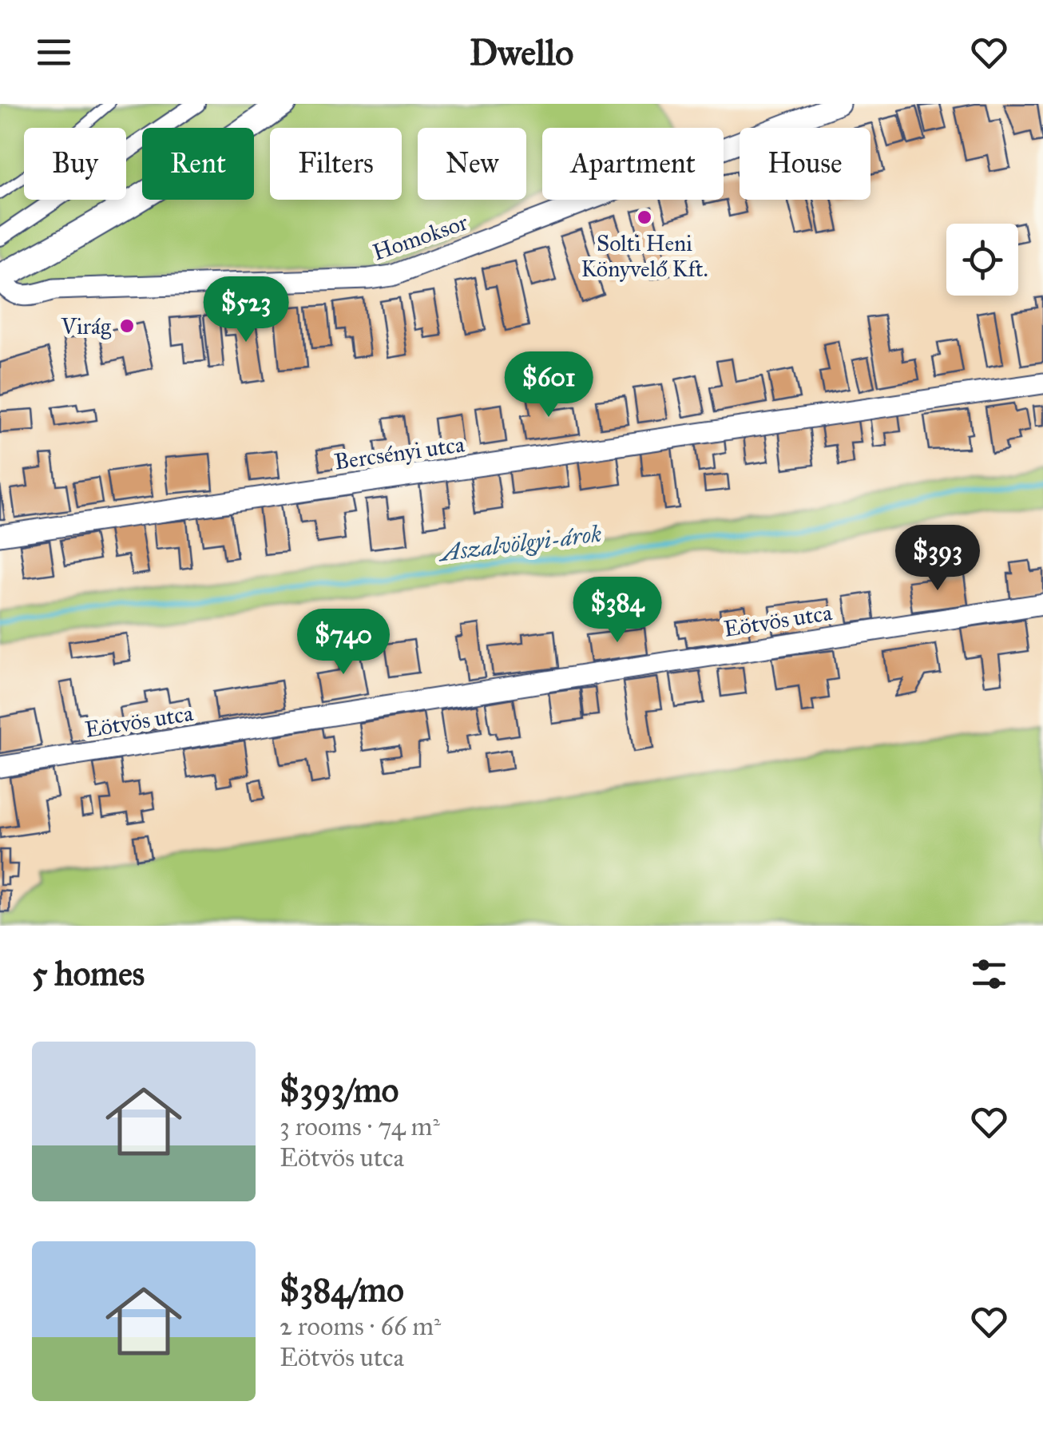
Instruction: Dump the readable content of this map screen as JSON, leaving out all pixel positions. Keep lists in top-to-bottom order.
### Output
{
  "streets": {
    "street": ["Homoksor", "Bercsényi utca", "Eötvös utca"]
  },
  "water": ["Aszalvölgyi-árok"],
  "places": ["Solti Heni Könyvelő Kft.", "Virág"],
  "page": {
    "header": "Dwello",
    "chip": [
      "Buy",
      "Rent",
      "Filters",
      "New",
      "Apartment",
      "House"
    ],
    "price": [
      "$523",
      "$601",
      "$393",
      "$384",
      "$740"
    ],
    "heading": "5 homes",
    "list": [
      {
        "name": "$393/mo",
        "note": "3 rooms · 74 m² · Eötvös utca"
      },
      {
        "name": "$384/mo",
        "note": "2 rooms · 66 m² · Eötvös utca"
      }
    ]
  }
}
